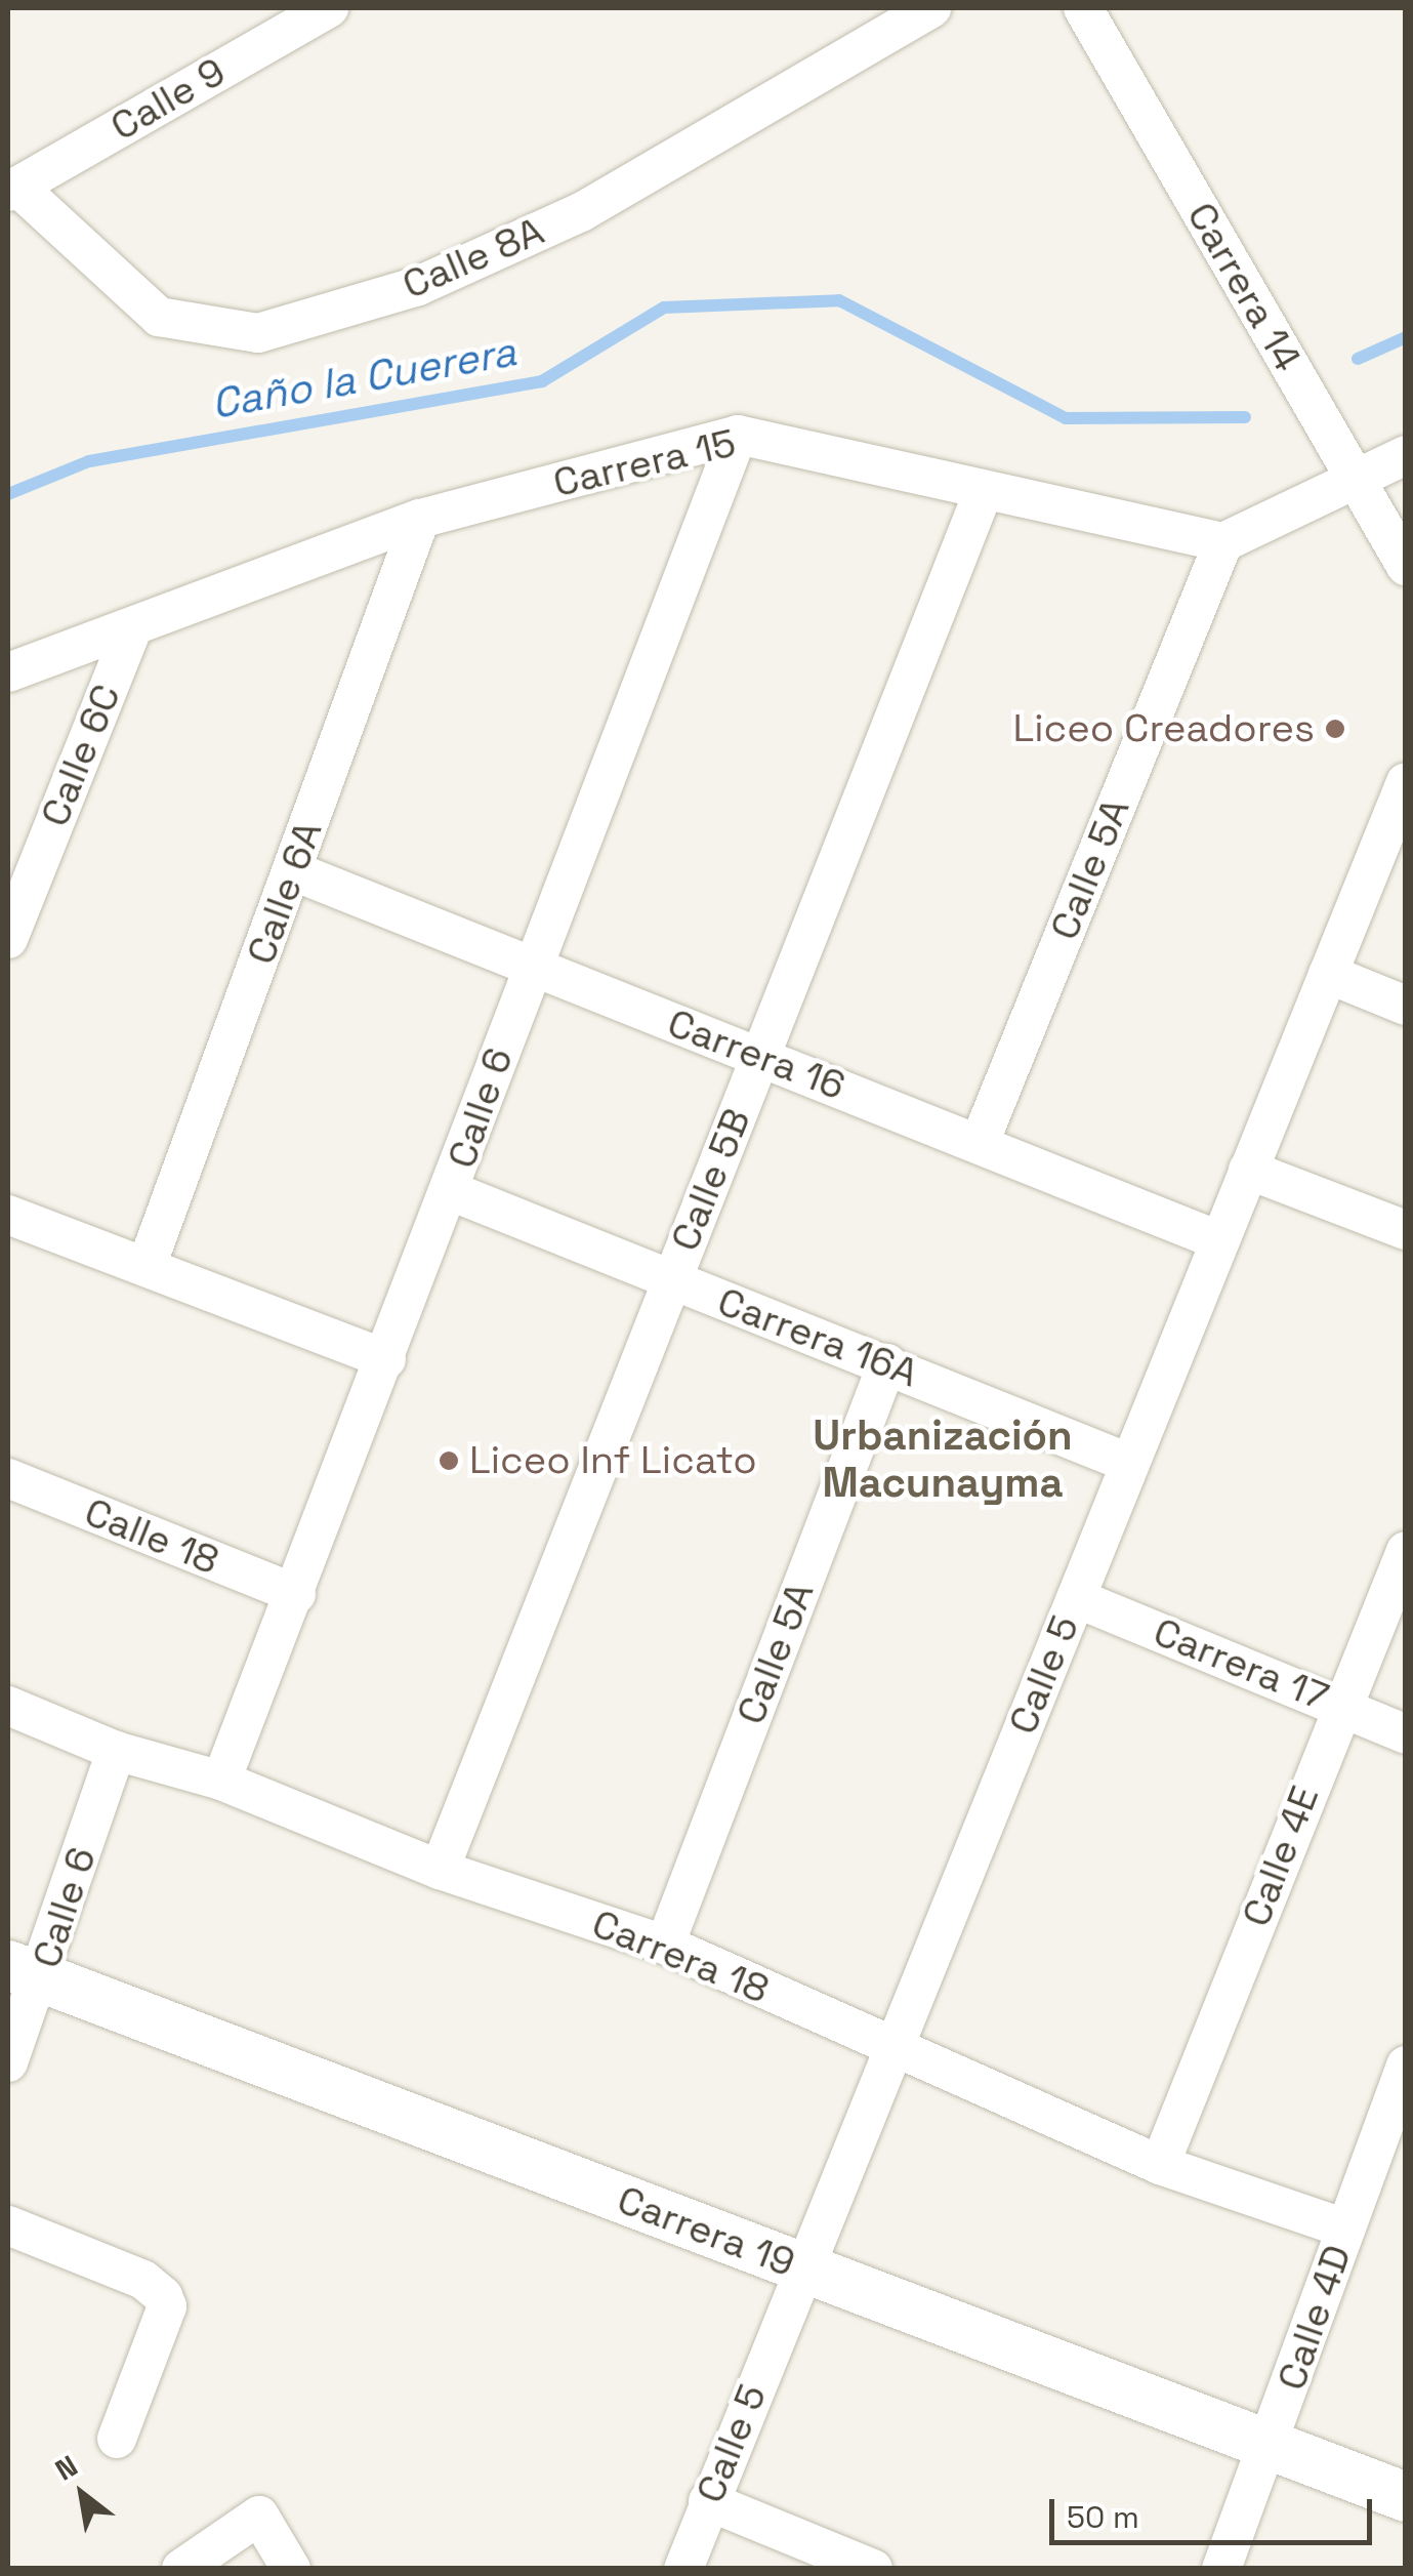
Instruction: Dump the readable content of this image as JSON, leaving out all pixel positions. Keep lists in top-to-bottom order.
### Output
{
  "streets": {
    "street": [
      "Calle 9",
      "Calle 8A",
      "Carrera 14",
      "Carrera 15",
      "Calle 6C",
      "Calle 5A",
      "Calle 6A",
      "Carrera 16",
      "Calle 6",
      "Calle 5B",
      "Carrera 16A",
      "Calle 18",
      "Carrera 17",
      "Calle 5",
      "Calle 4E",
      "Carrera 18",
      "Carrera 19",
      "Calle 4D"
    ]
  },
  "crossings": [
    ["Calle 9", "Calle 8A"],
    ["Carrera 15", "Calle 6C"],
    ["Carrera 15", "Calle 5A"],
    ["Carrera 15", "Calle 6A"],
    ["Carrera 15", "Calle 6"],
    ["Carrera 15", "Calle 5B"],
    ["Calle 5A", "Carrera 16"],
    ["Calle 5A", "Carrera 16A"],
    ["Calle 5A", "Carrera 18"],
    ["Calle 6A", "Carrera 16"],
    ["Carrera 16", "Calle 6"],
    ["Carrera 16", "Calle 5B"],
    ["Carrera 16", "Calle 5"],
    ["Calle 6", "Carrera 16A"],
    ["Calle 6", "Calle 18"],
    ["Calle 6", "Carrera 18"],
    ["Calle 6", "Carrera 19"],
    ["Calle 5B", "Carrera 16A"],
    ["Calle 5B", "Carrera 18"],
    ["Carrera 16A", "Calle 5"],
    ["Carrera 17", "Calle 5"],
    ["Carrera 17", "Calle 4E"],
    ["Calle 5", "Carrera 18"],
    ["Calle 5", "Carrera 19"],
    ["Calle 4E", "Carrera 18"],
    ["Carrera 18", "Calle 4D"],
    ["Carrera 19", "Calle 4D"]
  ],
  "districts": ["Urbanización Macunayma"],
  "water": ["Caño la Cuerera"],
  "places": ["Liceo Creadores", "Liceo Inf Licato"],
  "scale_bar": "50 m",
  "north": "top left"
}
